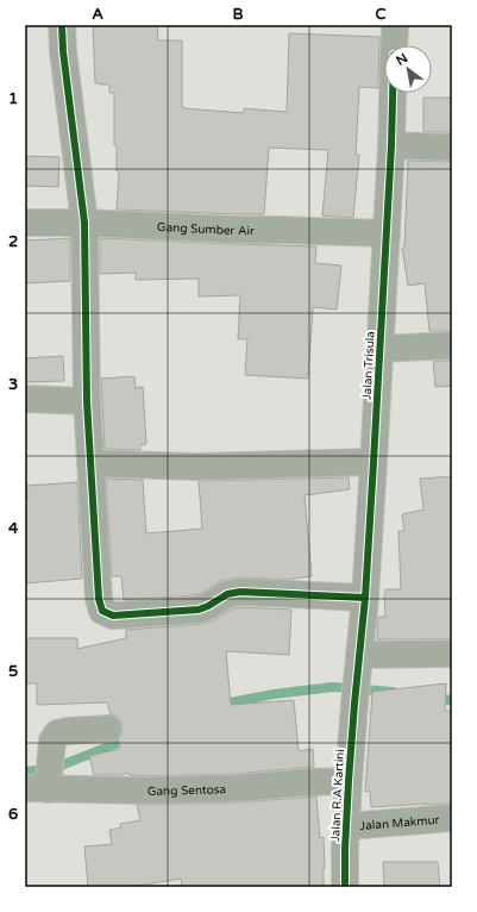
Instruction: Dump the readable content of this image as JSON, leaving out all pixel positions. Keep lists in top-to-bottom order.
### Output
{
  "streets": {
    "street": [
      "Gang Sumber Air",
      "Jalan Trisula",
      "Gang Sentosa",
      "Jalan R.A Kartini",
      "Jalan Makmur"
    ]
  },
  "crossings": [
    ["Gang Sumber Air", "Jalan Trisula"],
    ["Jalan Trisula", "Jalan R.A Kartini"],
    ["Gang Sentosa", "Jalan R.A Kartini"],
    ["Jalan R.A Kartini", "Jalan Makmur"]
  ],
  "north": "top left",
  "grid": {
    "columns": ["A", "B", "C"],
    "rows": [
      "1",
      "2",
      "3",
      "4",
      "5",
      "6"
    ]
  }
}
